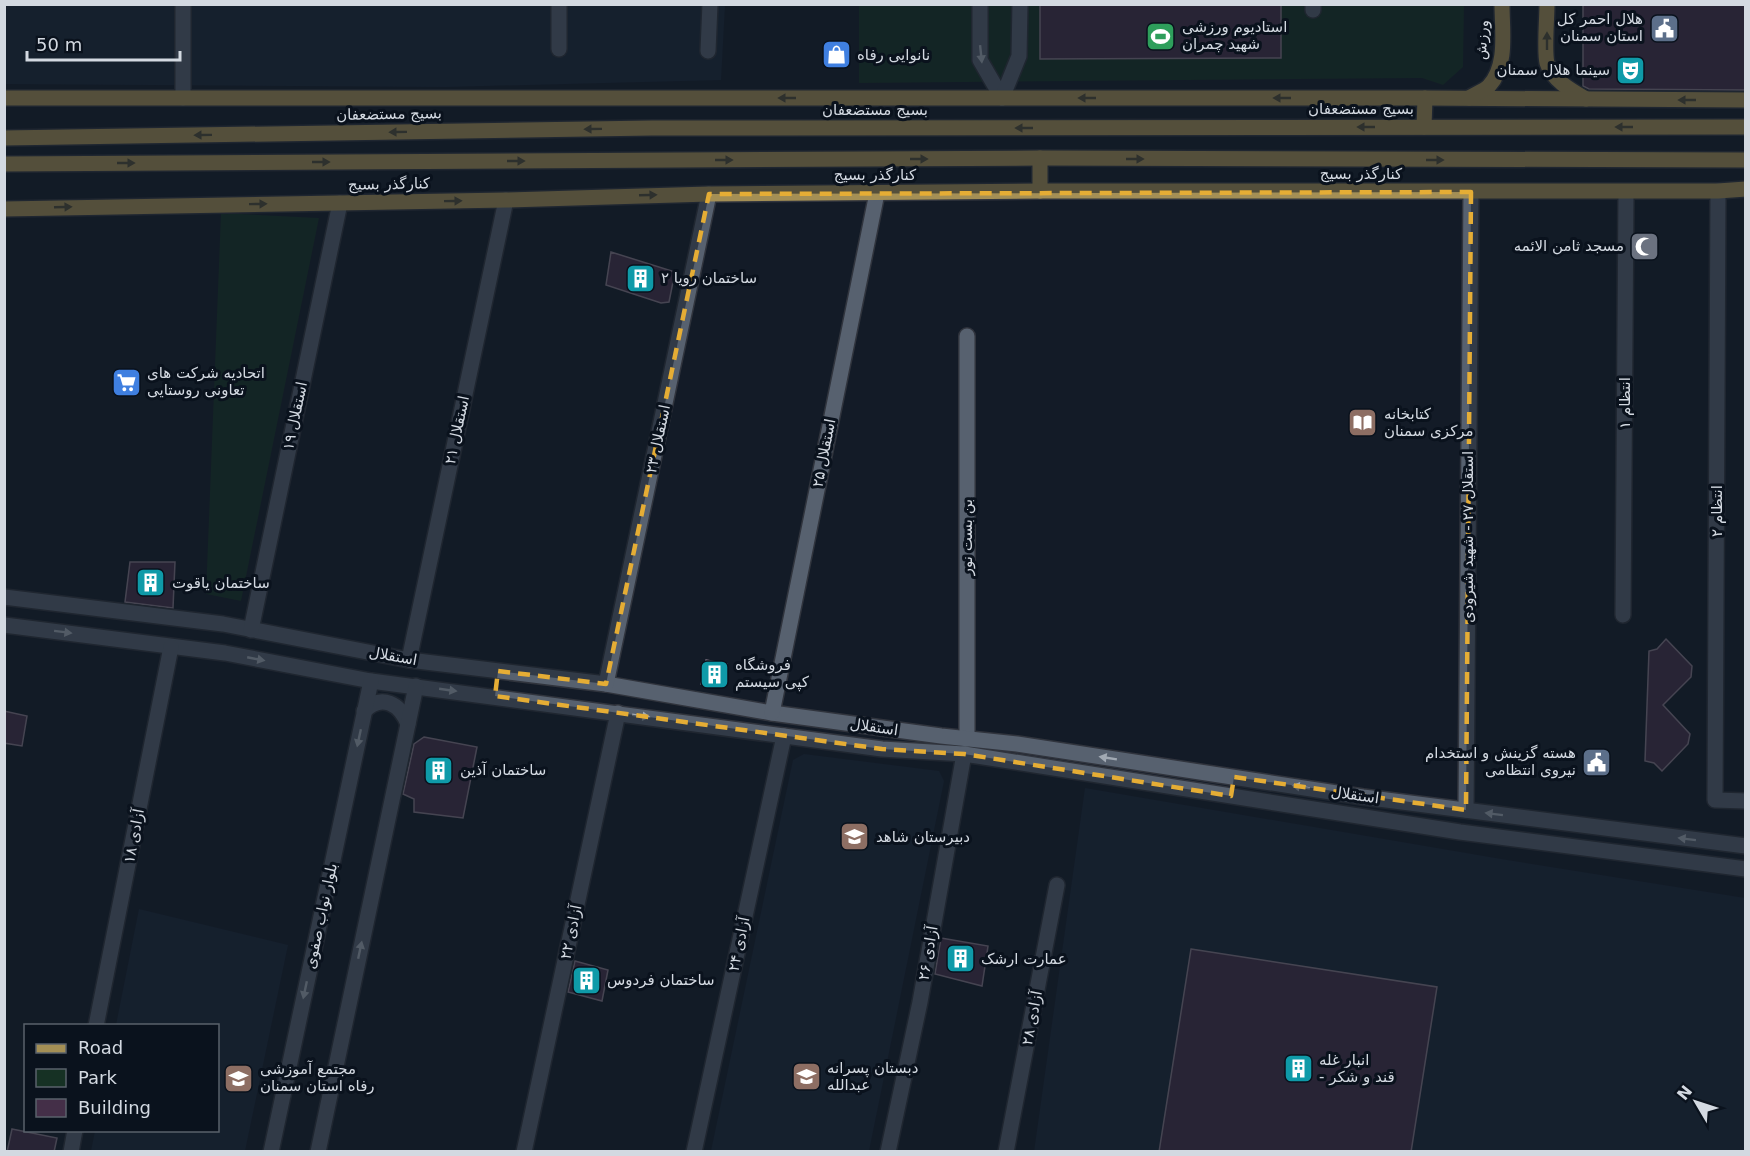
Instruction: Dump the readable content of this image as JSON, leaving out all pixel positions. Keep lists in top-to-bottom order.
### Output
{
  "streets": {
    "main road": ["ورزش", "بسیج مستضعفان", "کنارگذر بسیج"],
    "street": [
      "انتظام ۱",
      "استقلال ۱۹",
      "استقلال ۲۱",
      "استقلال ۲۳",
      "استقلال ۲۵",
      "انتظام ۲",
      "بن بست نور",
      "استقلال ۲۷ - شهید شیرودی",
      "استقلال",
      "آزادی ۱۸",
      "بلوار نواب صفوی",
      "آزادی ۲۲",
      "آزادی ۲۴",
      "آزادی ۲۶",
      "آزادی ۲۸"
    ]
  },
  "crossings": [
    ["کنارگذر بسیج", "انتظام ۱"],
    ["کنارگذر بسیج", "استقلال ۱۹"],
    ["کنارگذر بسیج", "استقلال ۲۱"],
    ["کنارگذر بسیج", "استقلال ۲۳"],
    ["کنارگذر بسیج", "استقلال ۲۵"],
    ["کنارگذر بسیج", "انتظام ۲"],
    ["کنارگذر بسیج", "استقلال ۲۷ - شهید شیرودی"],
    ["استقلال ۱۹", "استقلال"],
    ["استقلال ۲۱", "استقلال"],
    ["استقلال ۲۳", "استقلال"],
    ["استقلال ۲۵", "استقلال"],
    ["بن بست نور", "استقلال"],
    ["بن بست نور", "آزادی ۲۶"],
    ["استقلال ۲۷ - شهید شیرودی", "استقلال"],
    ["استقلال", "آزادی ۱۸"],
    ["استقلال", "بلوار نواب صفوی"],
    ["استقلال", "آزادی ۲۲"],
    ["استقلال", "آزادی ۲۴"],
    ["استقلال", "آزادی ۲۶"]
  ],
  "places": {
    "public building": ["هلال احمر کل استان سمنان", "هسته گزینش و استخدام نیروی انتظامی"],
    "sports": ["استادیوم ورزشی شهید چمران"],
    "shop": ["نانوایی رفاه"],
    "theatre": ["سینما هلال سمنان"],
    "mosque": ["مسجد ثامن الائمه"],
    "building": [
      "ساختمان رویا ۲",
      "ساختمان یاقوت",
      "فروشگاه کپی سیستم",
      "ساختمان آذین",
      "عمارت ارشک",
      "ساختمان فردوس",
      "انبار غله - قند و شکر"
    ],
    "supermarket": ["اتحادیه شرکت های تعاونی روستایی"],
    "library": ["کتابخانه مرکزی سمنان"],
    "school or university": ["دبیرستان شاهد", "دبستان پسرانه عبدالله", "مجتمع آموزشی رفاه استان سمنان"]
  },
  "legend": ["Road", "Park", "Building"],
  "scale_bar": "50 m",
  "north": "top left"
}
